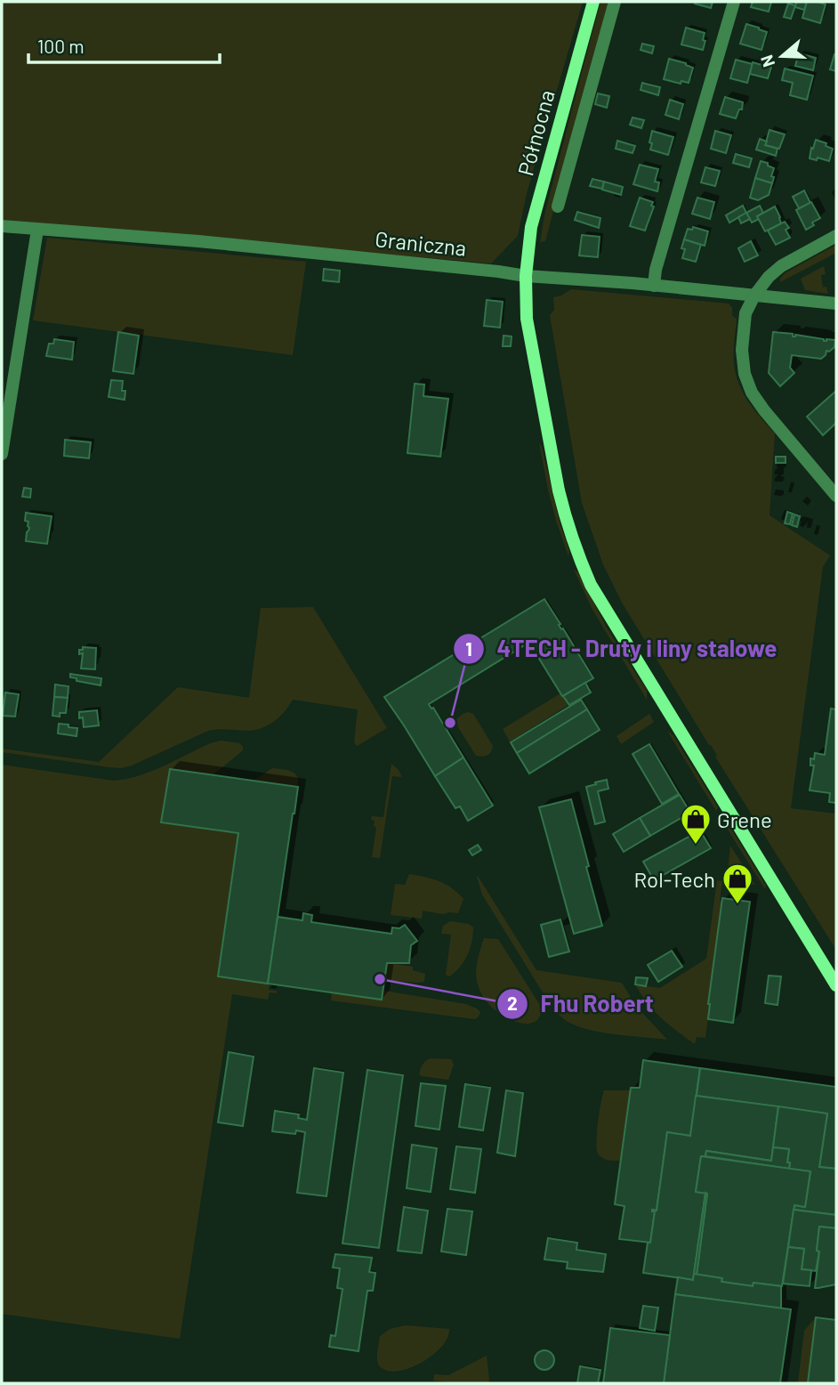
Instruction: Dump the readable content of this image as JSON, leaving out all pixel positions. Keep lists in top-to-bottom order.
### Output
{
  "streets": {
    "main road": ["Północna"],
    "street": ["Graniczna"]
  },
  "crossings": [
    ["Północna", "Graniczna"]
  ],
  "places": {
    "other": ["4TECH - Druty i liny stalowe", "Fhu Robert"],
    "shop": ["Grene", "Rol-Tech"]
  },
  "scale_bar": "100 m",
  "north": "left"
}
